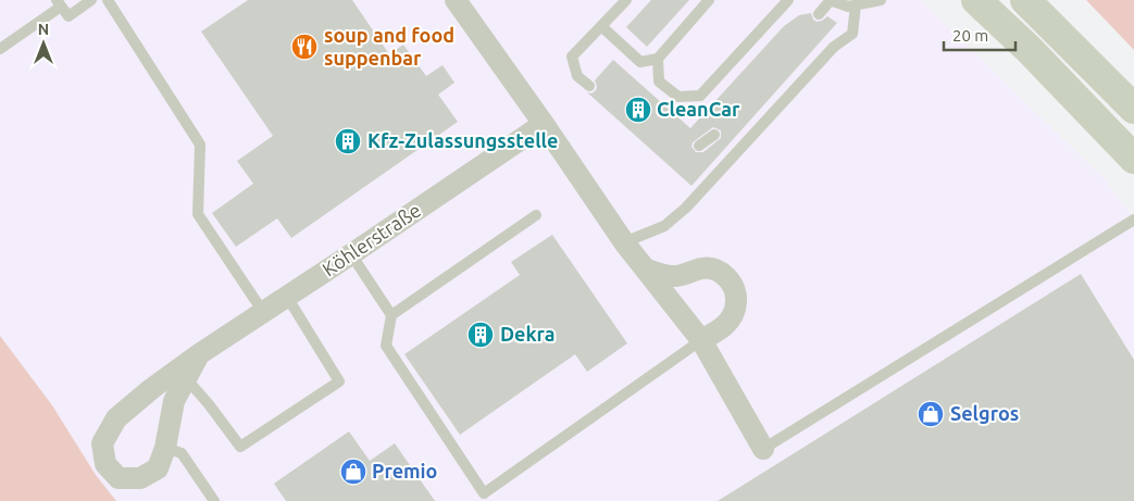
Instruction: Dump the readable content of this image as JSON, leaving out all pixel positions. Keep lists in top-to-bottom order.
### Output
{
  "streets": {
    "street": ["Köhlerstraße"]
  },
  "places": {
    "restaurant": ["soup and food suppenbar"],
    "building": ["CleanCar", "Kfz-Zulassungsstelle", "Dekra"],
    "shop": ["Selgros", "Premio"]
  },
  "scale_bar": "20 m",
  "north": "top"
}
